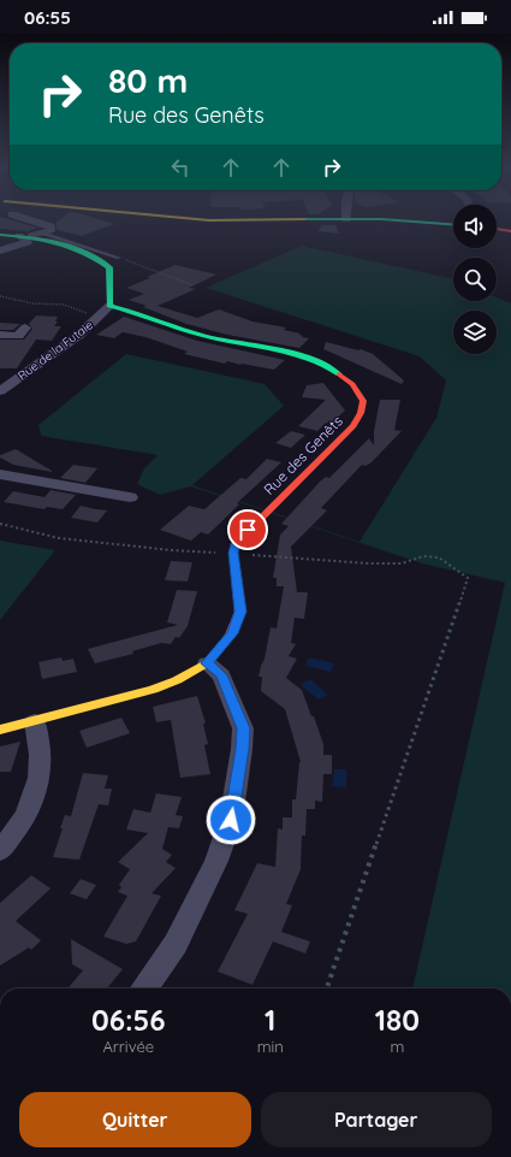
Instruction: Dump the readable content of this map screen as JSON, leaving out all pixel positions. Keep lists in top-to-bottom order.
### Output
{
  "streets": {
    "street": ["Rue de la Futaie", "Rue des Genêts"]
  },
  "crossings": [
    ["Rue de la Futaie", "Rue des Genêts"]
  ],
  "page": {
    "status": "06:55",
    "turn": ["80 m", "Rue des Genêts"],
    "eta": [
      "06:56",
      "Arrivée",
      "1",
      "min",
      "180",
      "m"
    ],
    "buttons": ["Quitter", "Partager"]
  }
}
